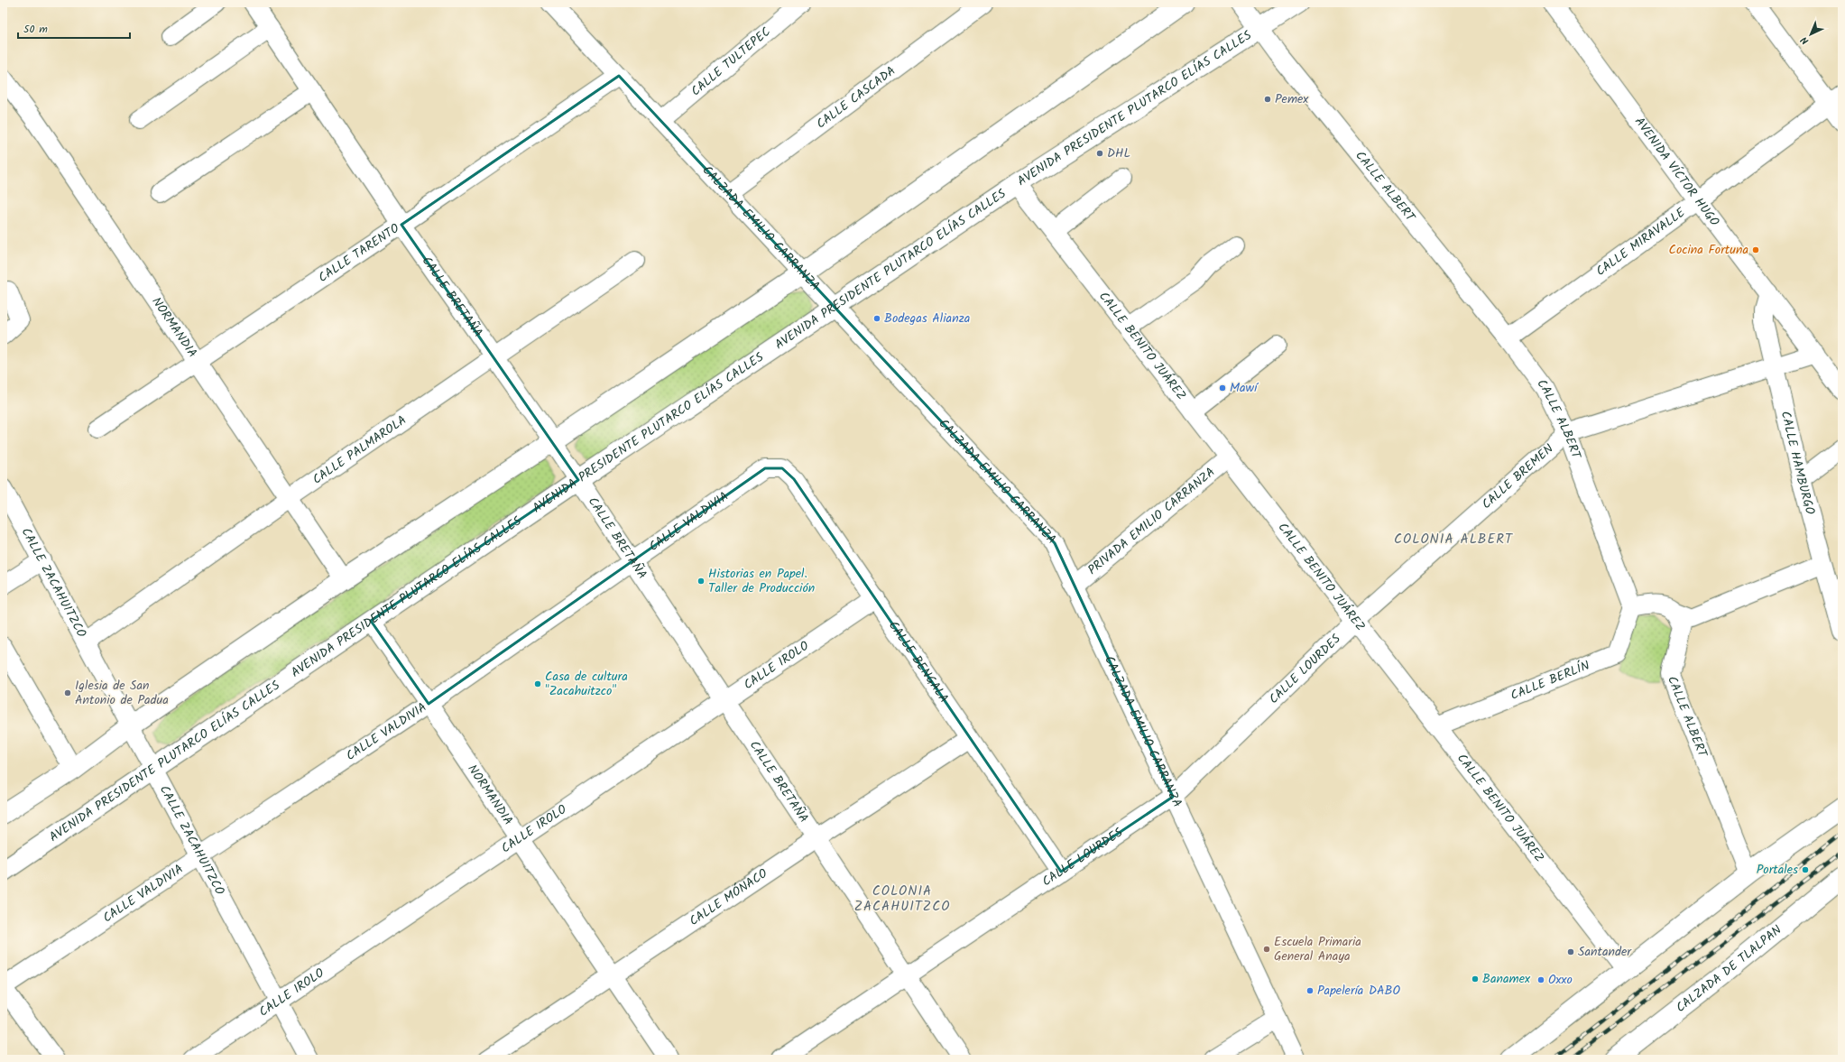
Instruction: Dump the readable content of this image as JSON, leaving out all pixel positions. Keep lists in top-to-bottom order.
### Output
{
  "streets": {
    "main road": ["AVENIDA PRESIDENTE PLUTARCO ELÍAS CALLES", "CALZADA DE TLALPAN"],
    "street": [
      "CALLE TULTEPEC",
      "CALLE CASCADA",
      "AVENIDA VÍCTOR HUGO",
      "CALLE ALBERT",
      "CALZADA EMILIO CARRANZA",
      "CALLE MIRAVALLE",
      "CALLE TARENTO",
      "CALLE BRETAÑA",
      "NORMANDIA",
      "CALLE BENITO JUÁREZ",
      "CALLE PALMAROLA",
      "CALLE HAMBURGO",
      "CALLE BREMEN",
      "CALLE VALDIVIA",
      "PRIVADA EMILIO CARRANZA",
      "CALLE ZACAHUITZCO",
      "CALLE BENGALA",
      "CALLE IROLO",
      "CALLE LOURDES",
      "CALLE BERLÍN",
      "CALLE MÓNACO"
    ]
  },
  "crossings": [
    ["CALLE TULTEPEC", "CALZADA EMILIO CARRANZA"],
    ["CALLE CASCADA", "CALZADA EMILIO CARRANZA"],
    ["AVENIDA PRESIDENTE PLUTARCO ELÍAS CALLES", "CALLE ALBERT"],
    ["AVENIDA PRESIDENTE PLUTARCO ELÍAS CALLES", "CALZADA EMILIO CARRANZA"],
    ["AVENIDA PRESIDENTE PLUTARCO ELÍAS CALLES", "CALLE BRETAÑA"],
    ["AVENIDA PRESIDENTE PLUTARCO ELÍAS CALLES", "NORMANDIA"],
    ["AVENIDA PRESIDENTE PLUTARCO ELÍAS CALLES", "CALLE BENITO JUÁREZ"],
    ["AVENIDA PRESIDENTE PLUTARCO ELÍAS CALLES", "CALLE ZACAHUITZCO"],
    ["AVENIDA VÍCTOR HUGO", "CALLE MIRAVALLE"],
    ["AVENIDA VÍCTOR HUGO", "CALLE HAMBURGO"],
    ["AVENIDA VÍCTOR HUGO", "CALLE BREMEN"],
    ["CALLE ALBERT", "CALLE MIRAVALLE"],
    ["CALLE ALBERT", "CALLE BREMEN"],
    ["CALLE ALBERT", "CALLE BERLÍN"],
    ["CALZADA EMILIO CARRANZA", "CALLE TARENTO"],
    ["CALZADA EMILIO CARRANZA", "PRIVADA EMILIO CARRANZA"],
    ["CALZADA EMILIO CARRANZA", "CALLE LOURDES"],
    ["CALLE TARENTO", "CALLE BRETAÑA"],
    ["CALLE TARENTO", "NORMANDIA"],
    ["CALLE BRETAÑA", "CALLE PALMAROLA"],
    ["CALLE BRETAÑA", "CALLE VALDIVIA"],
    ["CALLE BRETAÑA", "CALLE IROLO"],
    ["CALLE BRETAÑA", "CALLE LOURDES"],
    ["CALLE BRETAÑA", "CALLE MÓNACO"],
    ["NORMANDIA", "CALLE PALMAROLA"],
    ["NORMANDIA", "CALLE VALDIVIA"],
    ["NORMANDIA", "CALLE IROLO"],
    ["NORMANDIA", "CALLE MÓNACO"],
    ["CALLE BENITO JUÁREZ", "CALLE BREMEN"],
    ["CALLE BENITO JUÁREZ", "PRIVADA EMILIO CARRANZA"],
    ["CALLE BENITO JUÁREZ", "CALLE LOURDES"],
    ["CALLE BENITO JUÁREZ", "CALLE BERLÍN"],
    ["CALLE PALMAROLA", "CALLE ZACAHUITZCO"],
    ["CALLE HAMBURGO", "CALLE BREMEN"],
    ["CALLE BREMEN", "CALLE LOURDES"],
    ["CALLE VALDIVIA", "CALLE ZACAHUITZCO"],
    ["CALLE VALDIVIA", "CALLE BENGALA"],
    ["CALLE ZACAHUITZCO", "CALLE IROLO"],
    ["CALLE BENGALA", "CALLE IROLO"],
    ["CALLE BENGALA", "CALLE LOURDES"],
    ["CALLE BENGALA", "CALLE MÓNACO"]
  ],
  "districts": ["COLONIA ALBERT", "COLONIA ZACAHUITZCO"],
  "places": [
    "Pemex",
    "DHL",
    "Cocina Fortuna",
    "Bodegas Alianza",
    "Mawí",
    "Historias en Papel. Taller de Producción",
    "Casa de cultura \"Zacahuitzco\"",
    "Iglesia de San Antonio de Padua",
    "Portales",
    "Escuela Primaria General Anaya",
    "Santander",
    "Banamex",
    "Oxxo",
    "Papelería DABO"
  ],
  "scale_bar": "50 m",
  "north": "bottom left"
}
